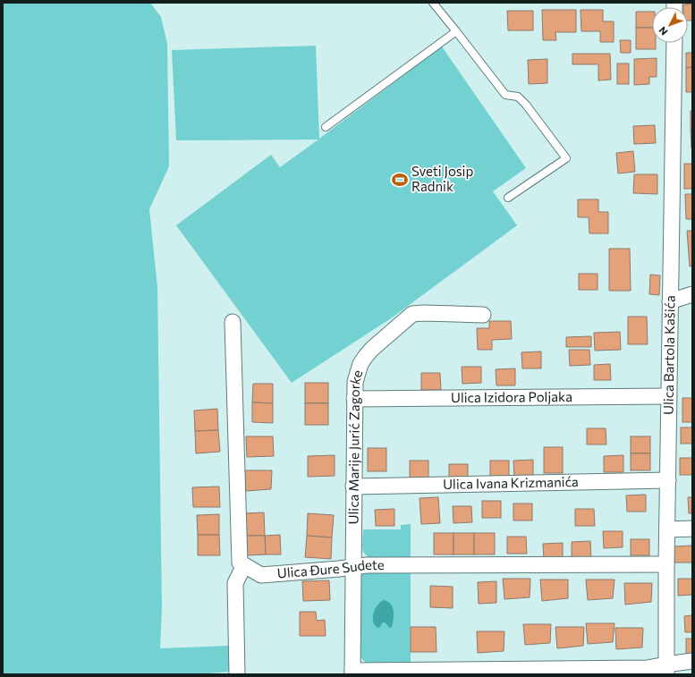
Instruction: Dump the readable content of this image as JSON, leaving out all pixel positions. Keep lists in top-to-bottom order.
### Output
{
  "streets": {
    "street": [
      "Ulica Bartola Kašića",
      "Ulica Izidora Poljaka",
      "Ulica Marije Jurić Zagorke",
      "Ulica Ivana Krizmanića",
      "Ulica Đure Sudete"
    ]
  },
  "crossings": [
    ["Ulica Bartola Kašića", "Ulica Izidora Poljaka"],
    ["Ulica Bartola Kašića", "Ulica Ivana Krizmanića"],
    ["Ulica Bartola Kašića", "Ulica Đure Sudete"],
    ["Ulica Izidora Poljaka", "Ulica Marije Jurić Zagorke"],
    ["Ulica Marije Jurić Zagorke", "Ulica Ivana Krizmanića"],
    ["Ulica Marije Jurić Zagorke", "Ulica Đure Sudete"]
  ],
  "places": {
    "sports": ["Sveti Josip Radnik"]
  },
  "north": "bottom left"
}
